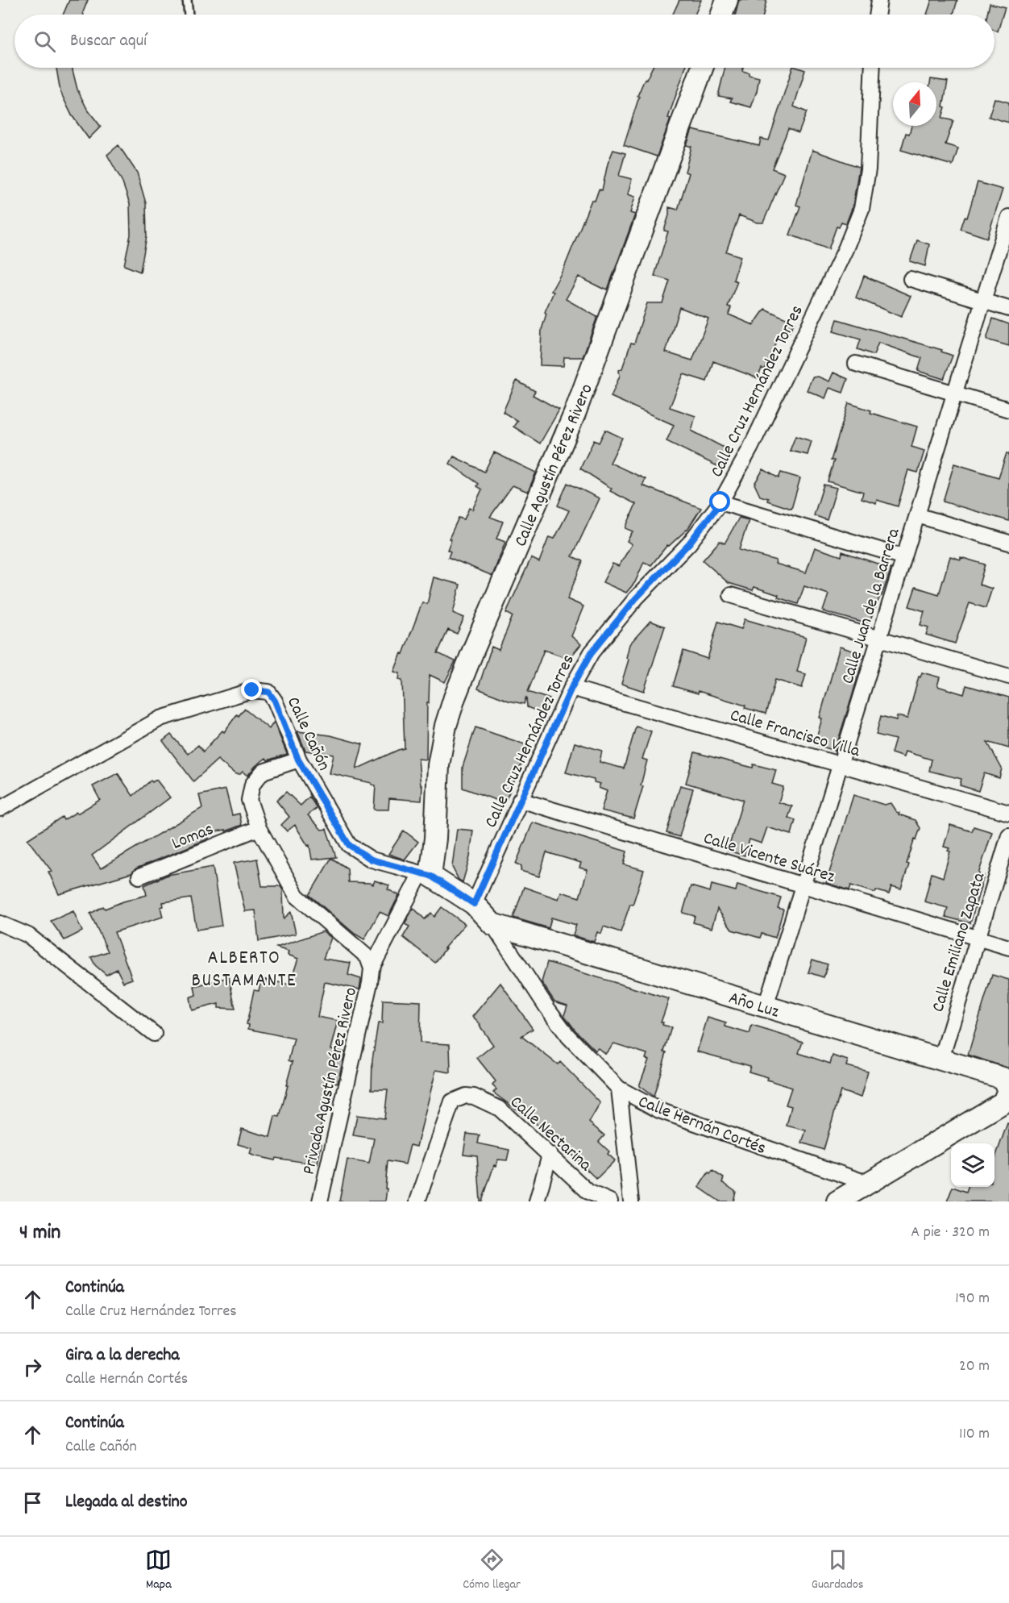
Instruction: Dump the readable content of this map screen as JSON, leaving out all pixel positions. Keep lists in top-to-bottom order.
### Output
{
  "streets": {
    "main road": ["Calle Agustín Pérez Rivero", "Año Luz", "Calle Hernán Cortés"],
    "street": [
      "Calle Cruz Hernández Torres",
      "Calle Juan de la Barrera",
      "Calle Francisco Villa",
      "Calle Cañón",
      "Lomas",
      "Calle Vicente Suárez",
      "Calle Emiliano Zapata",
      "Privada Agustín Pérez Rivero",
      "Calle Nectarina"
    ]
  },
  "crossings": [
    ["Calle Cruz Hernández Torres", "Calle Francisco Villa"],
    ["Calle Cruz Hernández Torres", "Calle Vicente Suárez"],
    ["Calle Cruz Hernández Torres", "Calle Hernán Cortés"],
    ["Calle Agustín Pérez Rivero", "Calle Cañón"],
    ["Calle Agustín Pérez Rivero", "Privada Agustín Pérez Rivero"],
    ["Calle Agustín Pérez Rivero", "Calle Hernán Cortés"],
    ["Calle Juan de la Barrera", "Calle Francisco Villa"],
    ["Calle Juan de la Barrera", "Calle Vicente Suárez"],
    ["Calle Juan de la Barrera", "Año Luz"],
    ["Calle Cañón", "Calle Hernán Cortés"],
    ["Calle Vicente Suárez", "Calle Emiliano Zapata"],
    ["Calle Emiliano Zapata", "Año Luz"],
    ["Año Luz", "Calle Hernán Cortés"]
  ],
  "districts": ["ALBERTO BUSTAMANTE"],
  "north": "top",
  "page": {
    "search": "Buscar aquí",
    "heading": ["4 min", "A pie · 320 m"],
    "list": [
      ["Continúa", "Calle Cruz Hernández Torres", "190 m"],
      ["Gira a la derecha", "Calle Hernán Cortés", "20 m"],
      ["Continúa", "Calle Cañón", "110 m"],
      "Llegada al destino"
    ],
    "nav": ["Mapa", "Cómo llegar", "Guardados"]
  }
}
